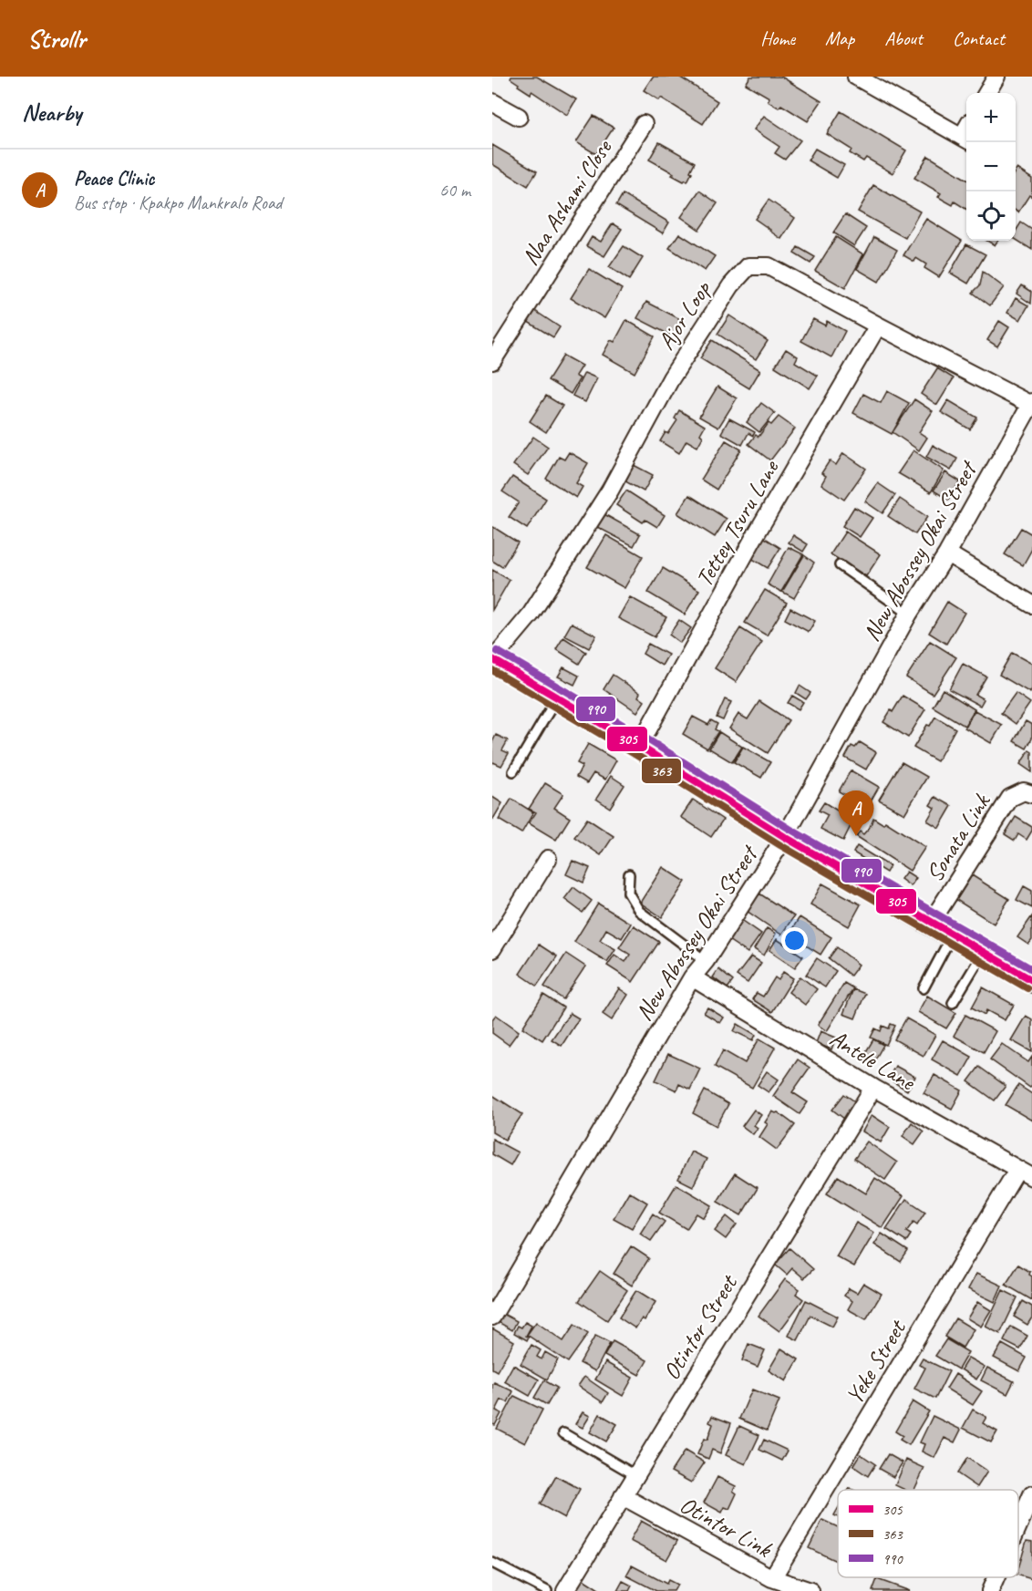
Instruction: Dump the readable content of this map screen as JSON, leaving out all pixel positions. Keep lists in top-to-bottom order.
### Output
{
  "streets": {
    "street": [
      "Naa Ashami Close",
      "Ajor Loop",
      "Tettey Tsuru Lane",
      "New Abossey Okai Street",
      "Sonata Link",
      "Antele Lane",
      "Otintor Street",
      "Yeke Street",
      "Otintor Link"
    ]
  },
  "crossings": [
    ["Ajor Loop", "Tettey Tsuru Lane"],
    ["Ajor Loop", "New Abossey Okai Street"],
    ["New Abossey Okai Street", "Antele Lane"],
    ["Antele Lane", "Otintor Street"],
    ["Antele Lane", "Yeke Street"],
    ["Otintor Street", "Otintor Link"],
    ["Yeke Street", "Otintor Link"]
  ],
  "lines": ["transit line 990", "transit line 305", "transit line 363"],
  "legend": ["305", "363", "990"],
  "page": {
    "header": "Strollr",
    "nav": [
      "Home",
      "Map",
      "About",
      "Contact"
    ],
    "heading": "Nearby",
    "map_buttons": ["+", "−"],
    "list": [
      {
        "mark": "A",
        "name": "Peace Clinic",
        "note": "Bus stop · Kpakpo Mankralo Road",
        "value": "60 m"
      }
    ],
    "pins": "A"
  }
}
